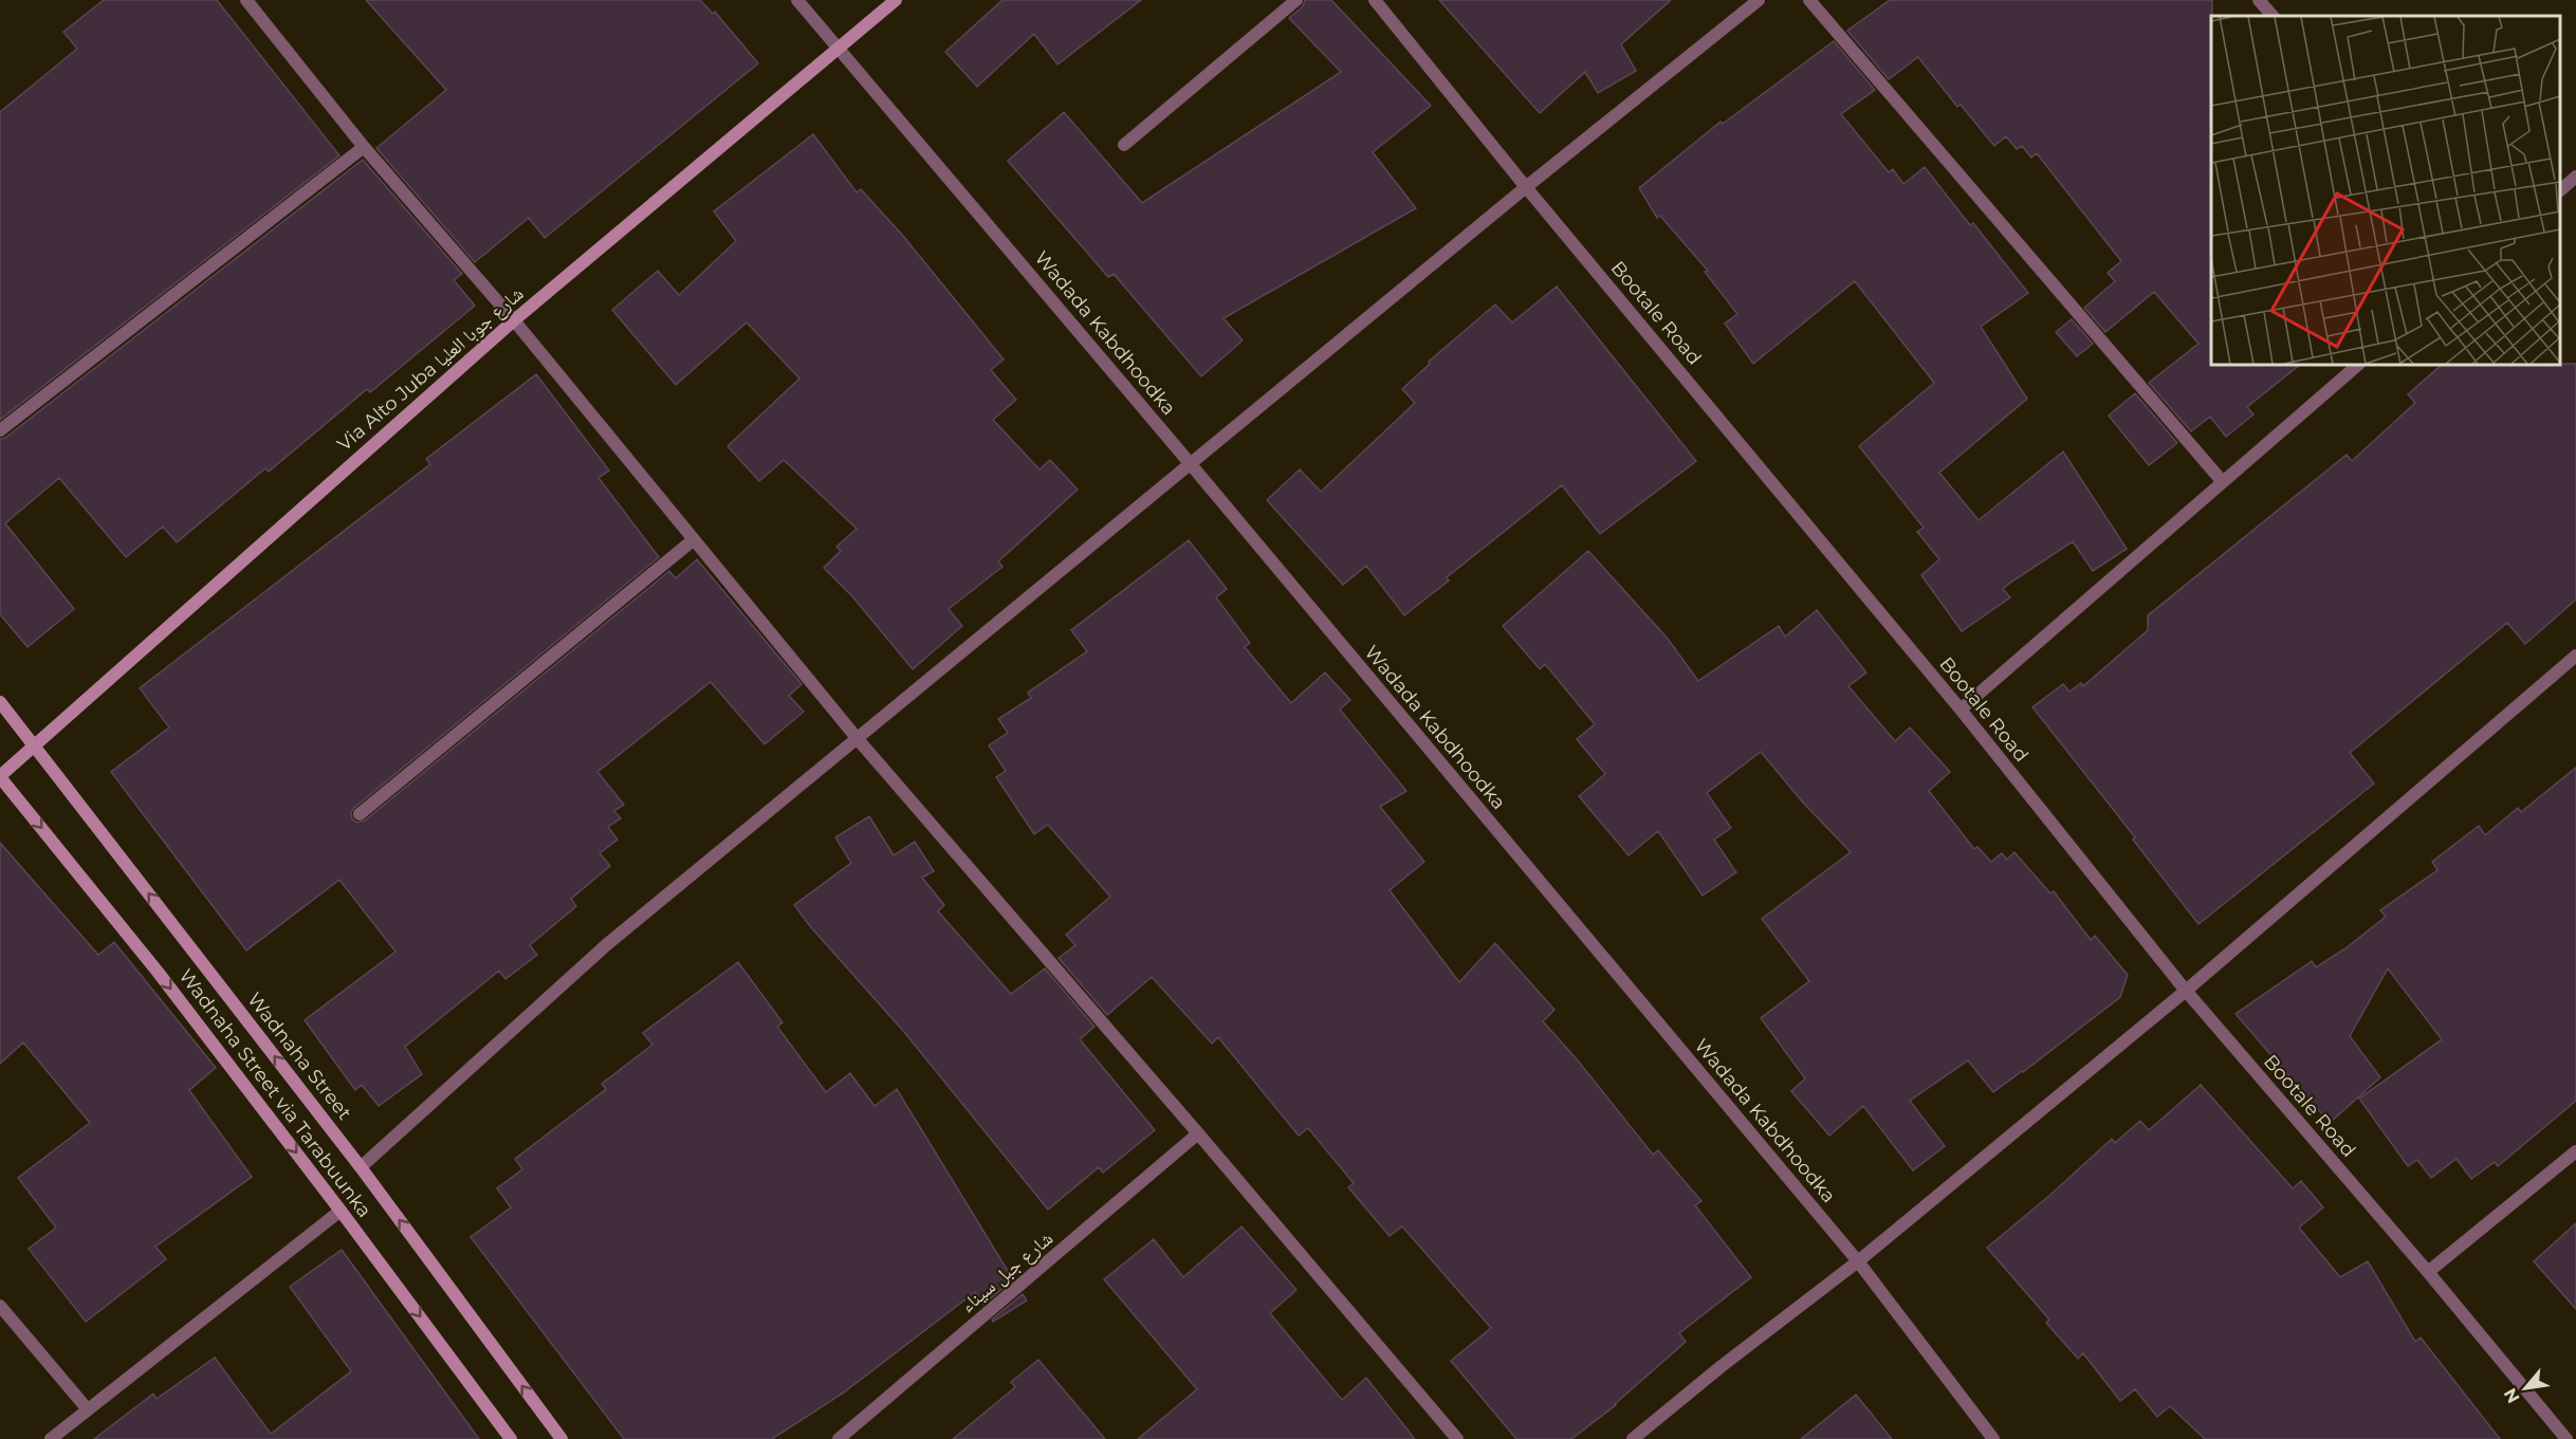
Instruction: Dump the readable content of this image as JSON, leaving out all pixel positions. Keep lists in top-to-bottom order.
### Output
{
  "streets": {
    "main road": ["Via Alto Juba شارع جوبا العليا", "Wadnaha Street", "Wadnaha Street via Tarabuunka"],
    "street": ["Bootale Road", "Wadada Kabdhoodka", "شارع جبل سيناء"]
  },
  "crossings": [
    ["Wadada Kabdhoodka", "Via Alto Juba شارع جوبا العليا"],
    ["Via Alto Juba شارع جوبا العليا", "Wadnaha Street"],
    ["Via Alto Juba شارع جوبا العليا", "Wadnaha Street via Tarabuunka"]
  ],
  "one_way": ["Wadnaha Street", "Wadnaha Street via Tarabuunka"],
  "north": "bottom left"
}
